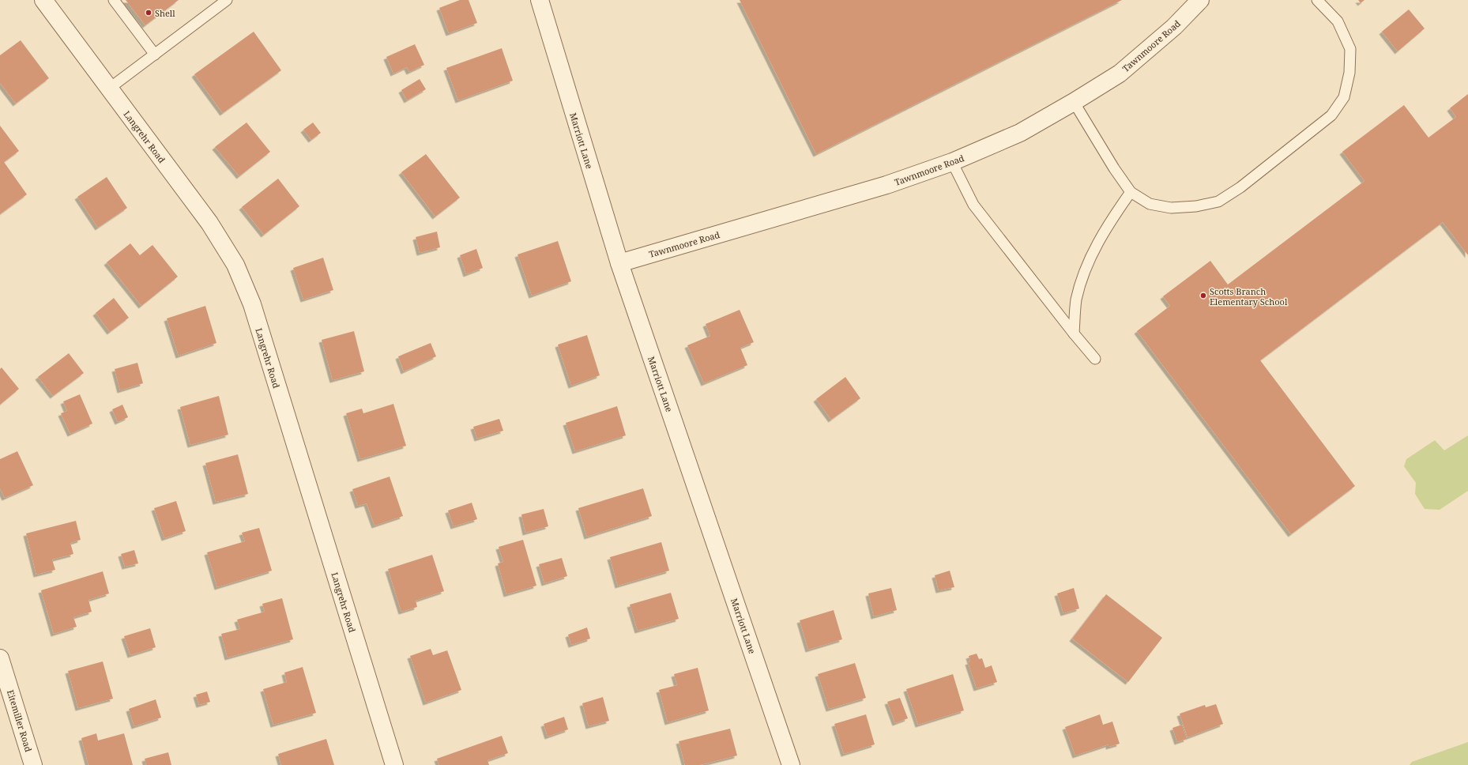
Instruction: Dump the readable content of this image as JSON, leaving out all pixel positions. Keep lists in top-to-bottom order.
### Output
{
  "streets": {
    "street": [
      "Tawnmoore Road",
      "Langrehr Road",
      "Marriott Lane",
      "Eitemiller Road"
    ]
  },
  "crossings": [
    ["Tawnmoore Road", "Marriott Lane"]
  ],
  "places": ["Shell", "Scotts Branch Elementary School"]
}
